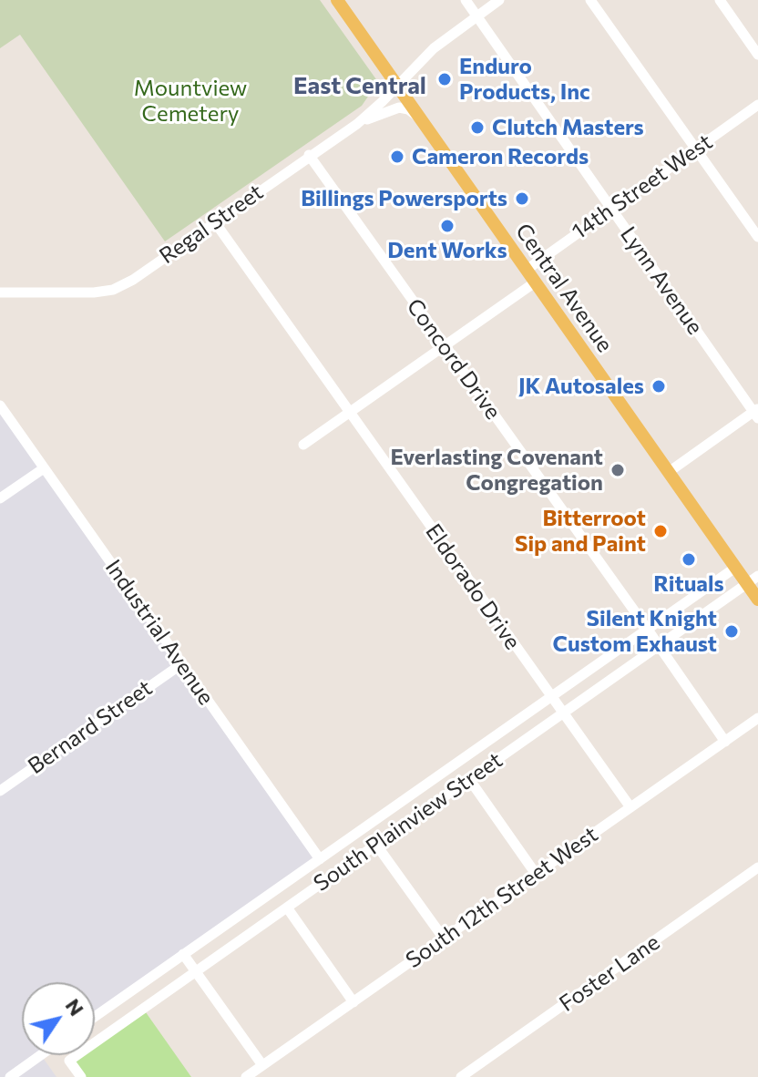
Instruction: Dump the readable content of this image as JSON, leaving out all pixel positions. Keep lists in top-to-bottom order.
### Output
{
  "streets": {
    "main road": ["Central Avenue"],
    "street": [
      "14th Street West",
      "Regal Street",
      "Lynn Avenue",
      "Concord Drive",
      "Eldorado Drive",
      "Industrial Avenue",
      "Bernard Street",
      "South Plainview Street",
      "South 12th Street West",
      "Foster Lane"
    ]
  },
  "crossings": [
    ["14th Street West", "Lynn Avenue"],
    ["14th Street West", "Central Avenue"],
    ["Regal Street", "Lynn Avenue"],
    ["Regal Street", "Central Avenue"],
    ["Regal Street", "Concord Drive"],
    ["Regal Street", "Eldorado Drive"],
    ["Central Avenue", "South Plainview Street"],
    ["Concord Drive", "South Plainview Street"],
    ["Concord Drive", "South 12th Street West"],
    ["Eldorado Drive", "South Plainview Street"],
    ["Eldorado Drive", "South 12th Street West"],
    ["Industrial Avenue", "Bernard Street"],
    ["Industrial Avenue", "South Plainview Street"]
  ],
  "districts": ["East Central"],
  "parks": ["Mountview Cemetery"],
  "places": [
    "Enduro Products, Inc",
    "Clutch Masters",
    "Cameron Records",
    "Billings Powersports",
    "Dent Works",
    "JK Autosales",
    "Everlasting Covenant Congregation",
    "Bitterroot Sip and Paint",
    "Rituals",
    "Silent Knight Custom Exhaust"
  ],
  "north": "top right"
}
